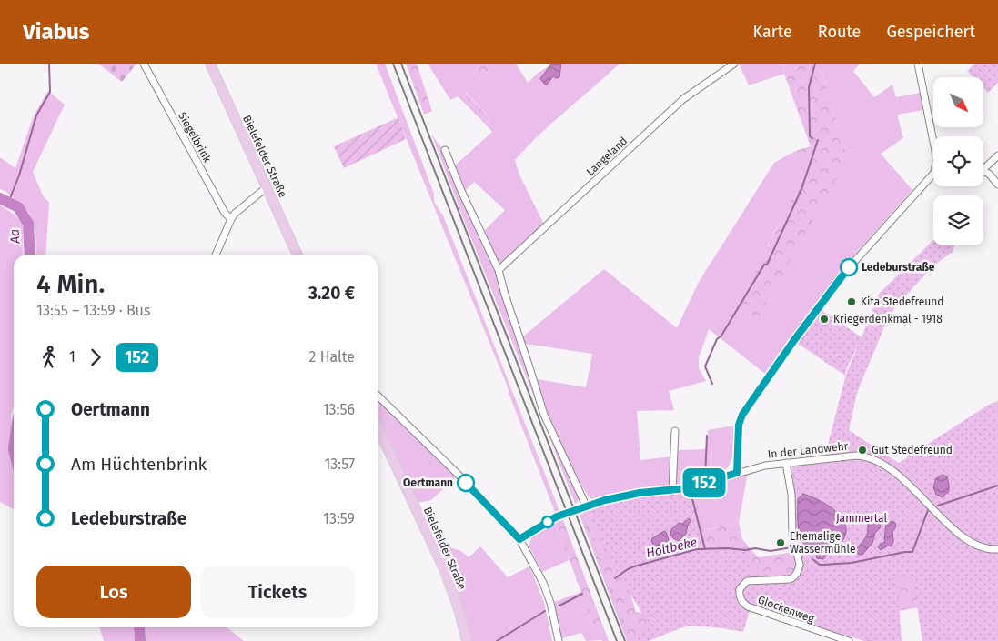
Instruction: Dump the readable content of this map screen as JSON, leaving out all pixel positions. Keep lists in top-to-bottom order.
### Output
{
  "streets": {
    "main road": ["Bielefelder Straße"],
    "street": [
      "Siegelbrink",
      "Langeland",
      "In der Landwehr",
      "Glockenweg"
    ]
  },
  "crossings": [
    ["In der Landwehr", "Glockenweg"]
  ],
  "water": ["Aa", "Holtbeke"],
  "parks": ["Jammertal"],
  "places": [
    "Ledeburstraße",
    "Kita Stedefreund",
    "Kriegerdenkmal - 1918",
    "Gut Stedefreund",
    "Oertmann",
    "Ehemalige Wassermühle"
  ],
  "lines": ["bus line 152"],
  "north": "bottom right",
  "page": {
    "header": "Viabus",
    "nav": ["Karte", "Route", "Gespeichert"],
    "on_map": "152",
    "heading": ["4 Min.", "13:55 – 13:59 · Bus", "3.20 €"],
    "legs": ["1", "152", "2 Halte"],
    "list": [
      {
        "name": "Oertmann",
        "value": "13:56"
      },
      {
        "name": "Am Hüchtenbrink",
        "value": "13:57"
      },
      {
        "name": "Ledeburstraße",
        "value": "13:59"
      }
    ],
    "buttons": ["Los", "Tickets"]
  }
}
